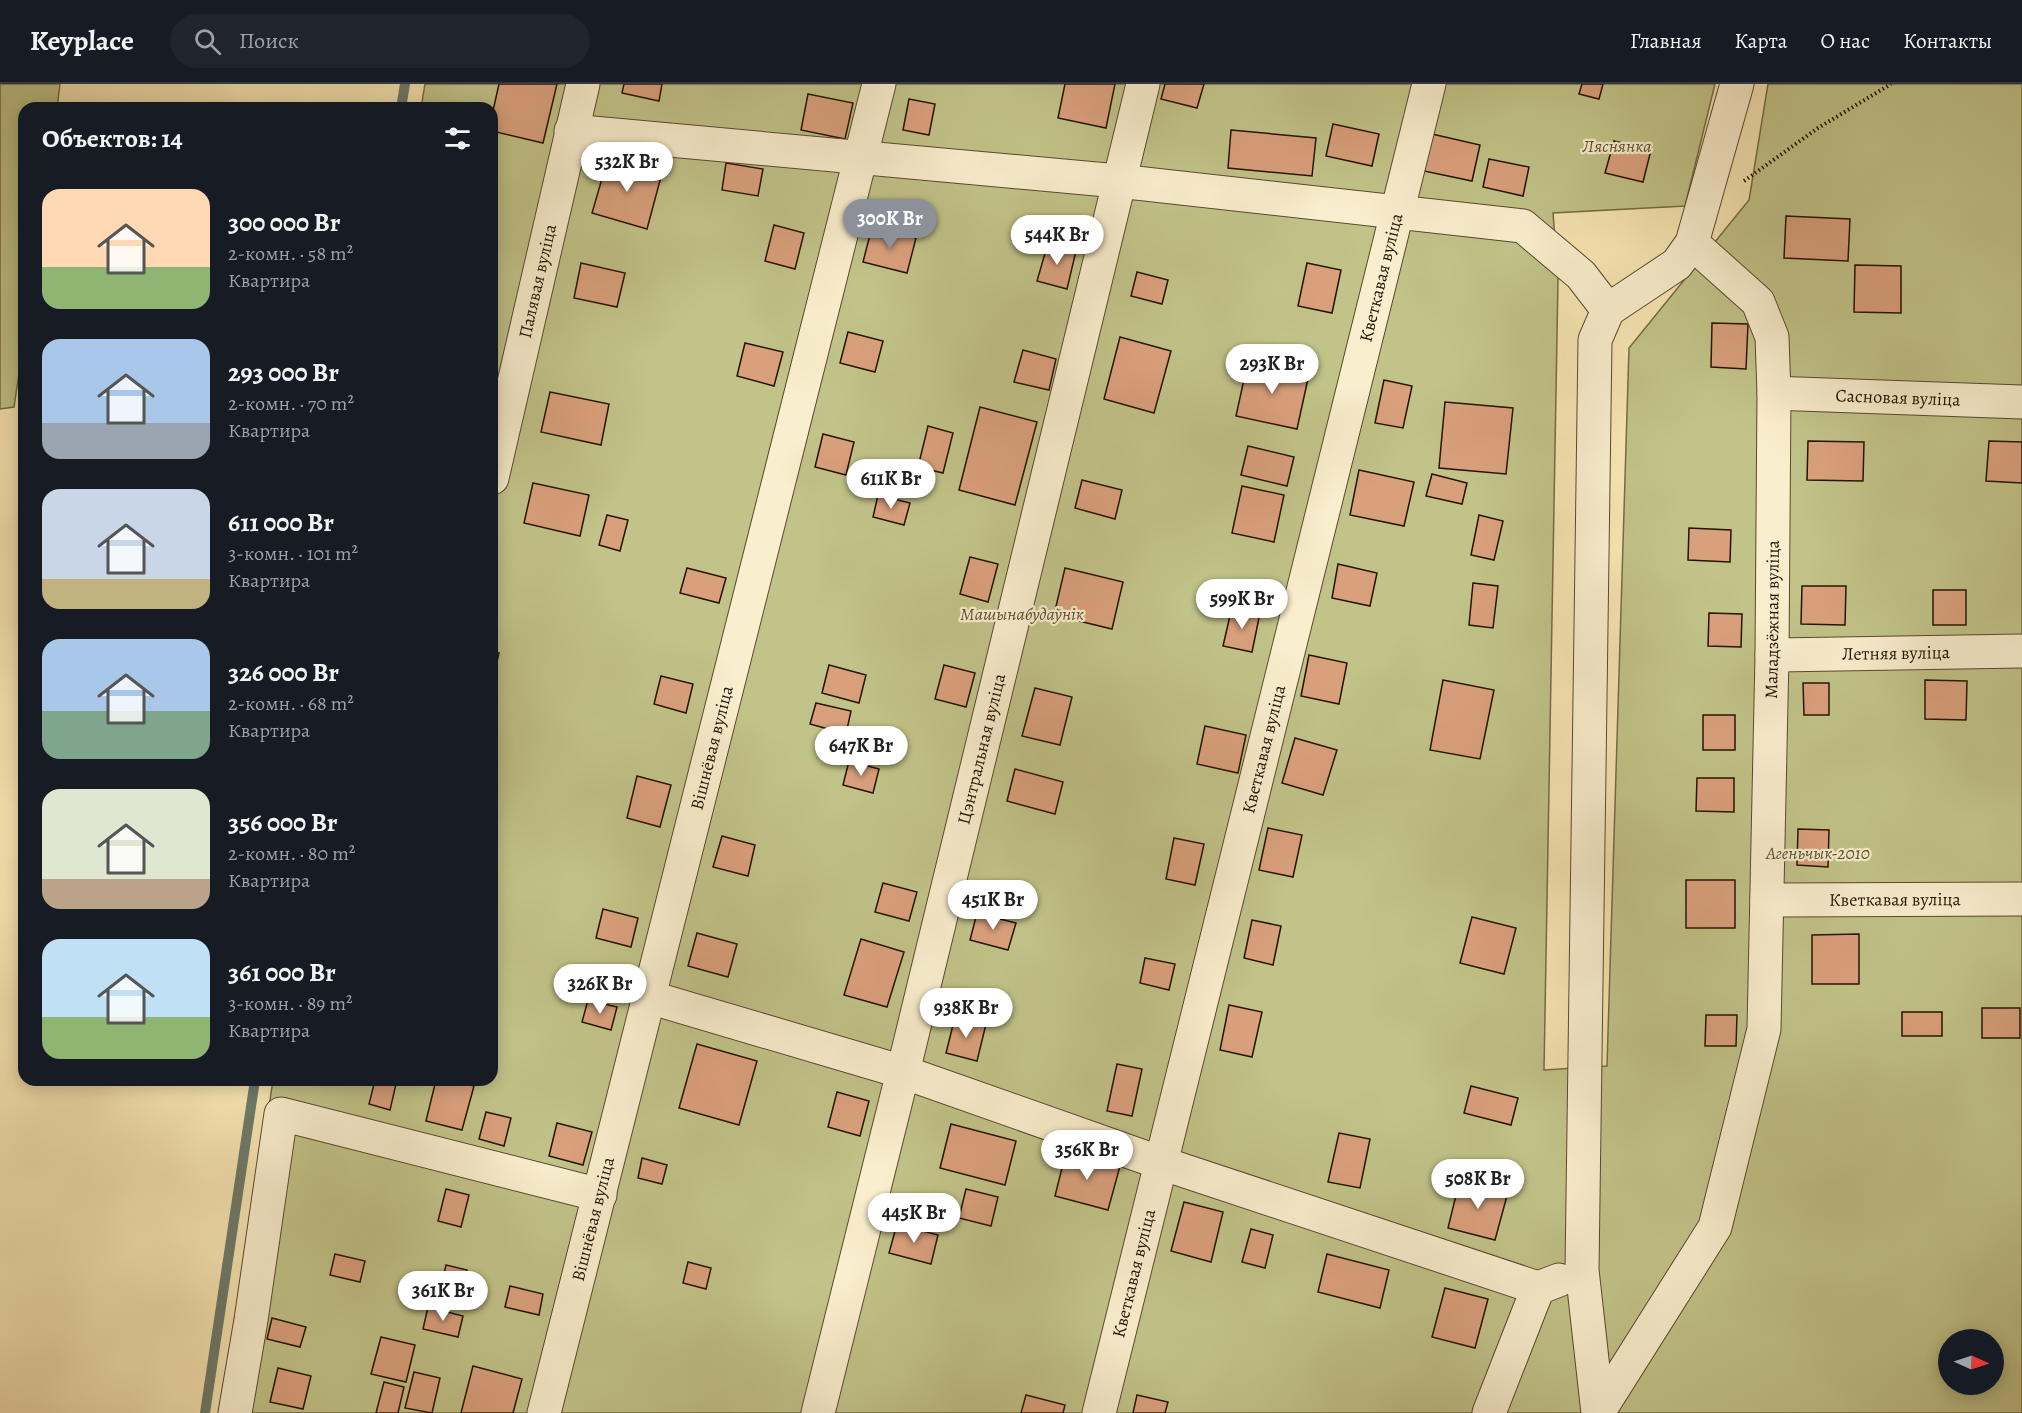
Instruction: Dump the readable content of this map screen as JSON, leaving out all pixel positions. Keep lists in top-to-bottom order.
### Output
{
  "streets": {
    "street": [
      "Кветкавая вуліца",
      "Палявая вуліца",
      "Сасновая вуліца",
      "Маладзёжная вуліца",
      "Летняя вуліца",
      "Вішнёвая вуліца",
      "Цэнтральная вуліца"
    ]
  },
  "crossings": [
    ["Кветкавая вуліца", "Маладзёжная вуліца"],
    ["Сасновая вуліца", "Маладзёжная вуліца"],
    ["Маладзёжная вуліца", "Летняя вуліца"]
  ],
  "parks": ["Ляснянка", "Машынабудаўнік", "Агеньчык-2010"],
  "north": "right",
  "page": {
    "header": "Keyplace",
    "search": "Поиск",
    "nav": [
      "Главная",
      "Карта",
      "О нас",
      "Контакты"
    ],
    "heading": "Объектов: 14",
    "price": [
      "532K Br",
      "300K Br",
      "544K Br",
      "293K Br",
      "611K Br",
      "599K Br",
      "647K Br",
      "451K Br",
      "326K Br",
      "938K Br",
      "356K Br",
      "508K Br",
      "445K Br",
      "361K Br"
    ],
    "list": [
      {
        "name": "300 000 Br",
        "note": "2-комн. · 58 m² · Квартира"
      },
      {
        "name": "293 000 Br",
        "note": "2-комн. · 70 m² · Квартира"
      },
      {
        "name": "611 000 Br",
        "note": "3-комн. · 101 m² · Квартира"
      },
      {
        "name": "326 000 Br",
        "note": "2-комн. · 68 m² · Квартира"
      },
      {
        "name": "356 000 Br",
        "note": "2-комн. · 80 m² · Квартира"
      },
      {
        "name": "361 000 Br",
        "note": "3-комн. · 89 m² · Квартира"
      }
    ]
  }
}
